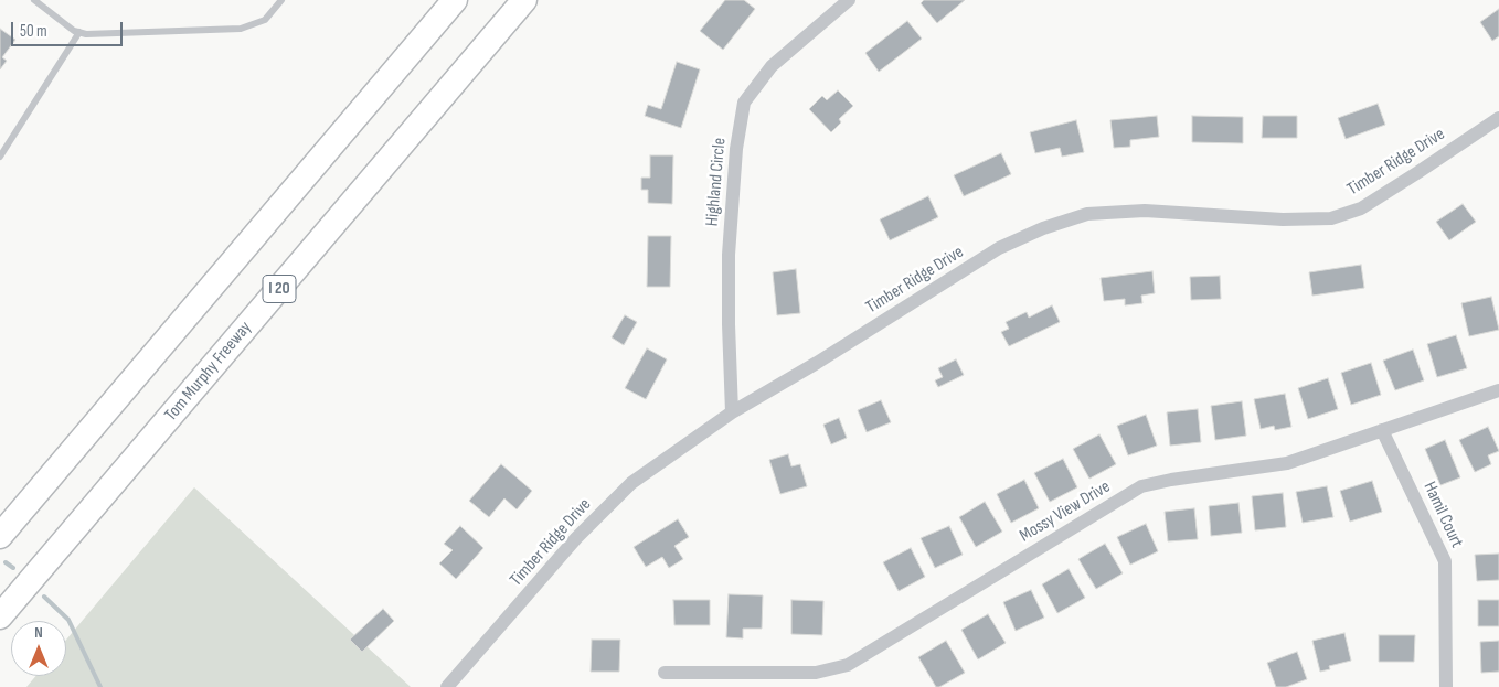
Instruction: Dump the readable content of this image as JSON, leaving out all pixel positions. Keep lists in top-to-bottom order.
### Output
{
  "streets": {
    "highway": ["I 20", "Tom Murphy Freeway"],
    "street": [
      "Timber Ridge Drive",
      "Highland Circle",
      "Mossy View Drive",
      "Hamil Court"
    ]
  },
  "crossings": [
    ["Timber Ridge Drive", "Highland Circle"],
    ["Mossy View Drive", "Hamil Court"]
  ],
  "scale_bar": "50 m",
  "north": "top"
}
